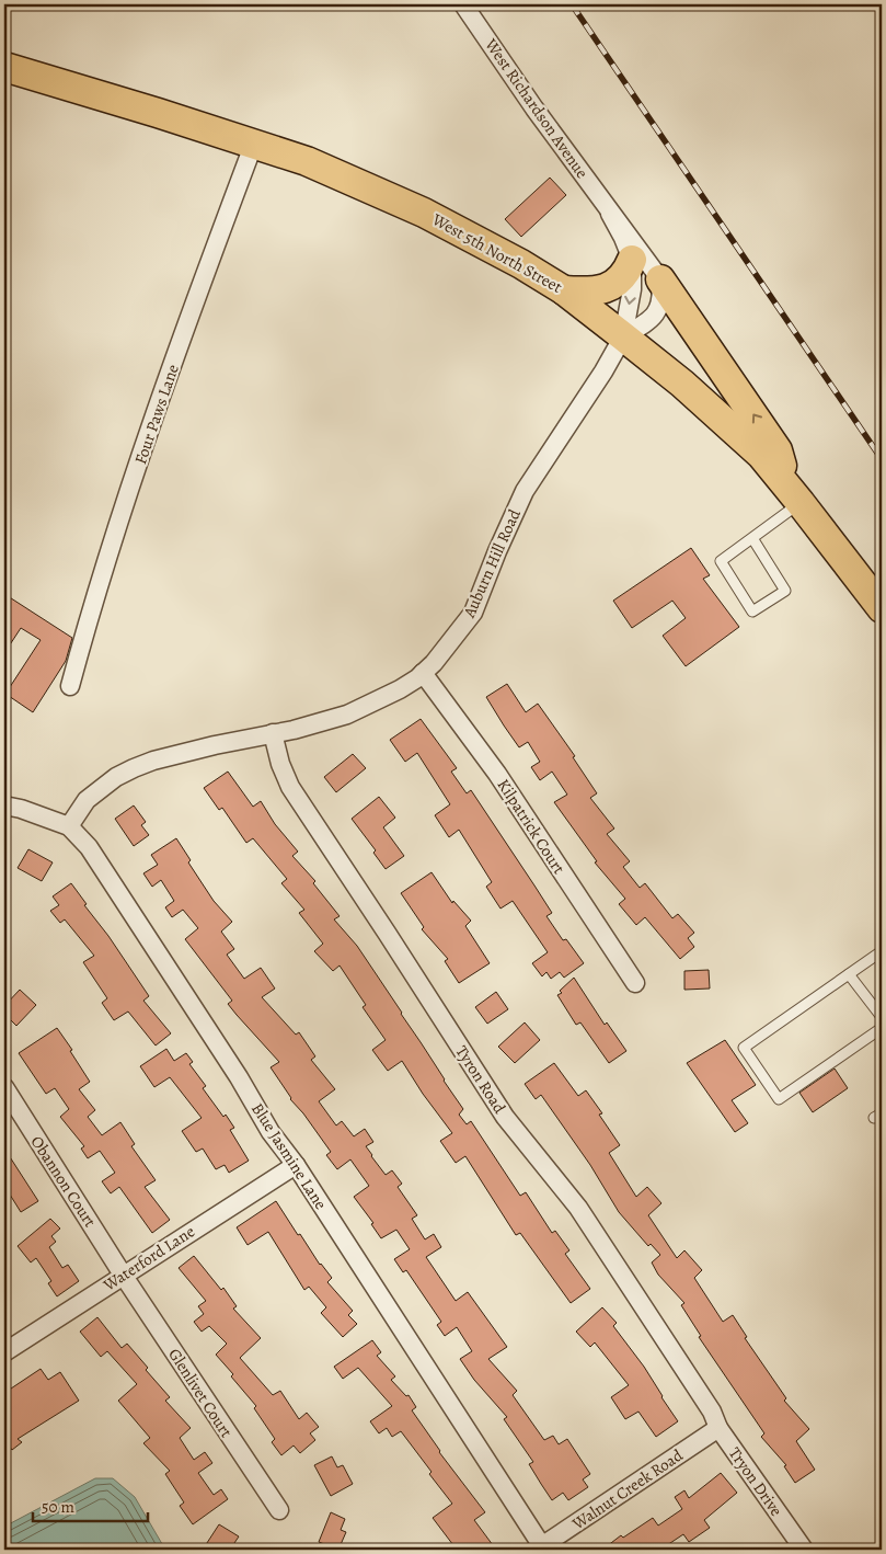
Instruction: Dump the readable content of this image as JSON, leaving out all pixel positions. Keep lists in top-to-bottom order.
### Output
{
  "streets": {
    "main road": ["West 5th North Street"],
    "street": [
      "West Richardson Avenue",
      "Four Paws Lane",
      "Auburn Hill Road",
      "Kilpatrick Court",
      "Tyron Road",
      "Blue Jasmine Lane",
      "Obannon Court",
      "Waterford Lane",
      "Glenlivet Court",
      "Tryon Drive",
      "Walnut Creek Road"
    ]
  },
  "crossings": [
    ["West Richardson Avenue", "West 5th North Street"],
    ["West Richardson Avenue", "Auburn Hill Road"],
    ["West 5th North Street", "Four Paws Lane"],
    ["West 5th North Street", "Auburn Hill Road"],
    ["Auburn Hill Road", "Kilpatrick Court"],
    ["Auburn Hill Road", "Tyron Road"],
    ["Auburn Hill Road", "Blue Jasmine Lane"],
    ["Tyron Road", "Tryon Drive"],
    ["Tyron Road", "Walnut Creek Road"],
    ["Blue Jasmine Lane", "Waterford Lane"],
    ["Blue Jasmine Lane", "Walnut Creek Road"],
    ["Obannon Court", "Waterford Lane"],
    ["Obannon Court", "Glenlivet Court"],
    ["Waterford Lane", "Glenlivet Court"],
    ["Tryon Drive", "Walnut Creek Road"]
  ],
  "scale_bar": "50 m"
}
